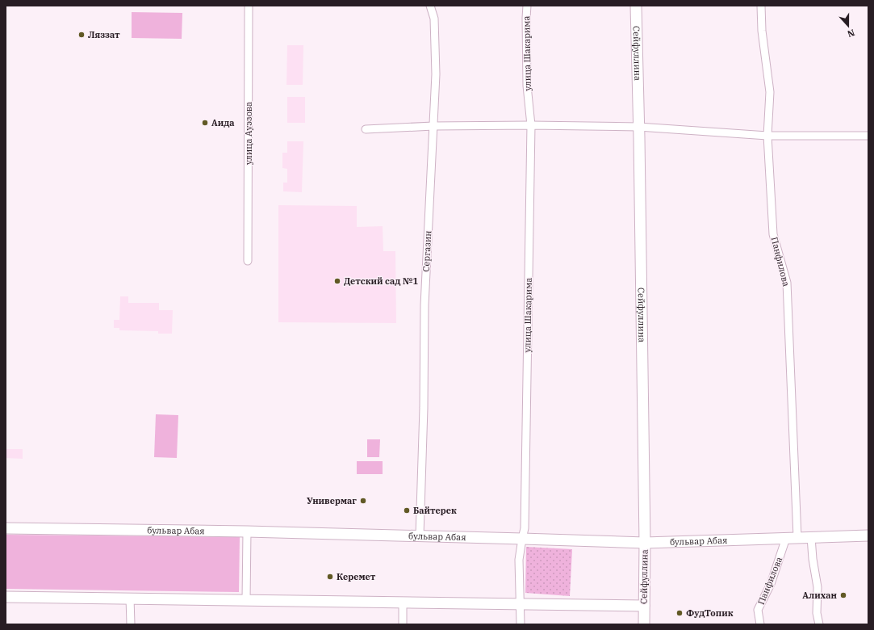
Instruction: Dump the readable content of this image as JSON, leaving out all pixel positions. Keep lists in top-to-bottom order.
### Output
{
  "streets": {
    "main road": ["Сейфуллина", "бульвар Абая"],
    "street": [
      "улица Шакарима",
      "улица Ауэзова",
      "Сергазин",
      "Панфилова"
    ]
  },
  "crossings": [
    ["улица Шакарима", "бульвар Абая"],
    ["Сейфуллина", "бульвар Абая"],
    ["Сергазин", "бульвар Абая"],
    ["Панфилова", "бульвар Абая"]
  ],
  "places": [
    "Ляззат",
    "Аида",
    "Детский сад №1",
    "Универмаг",
    "Байтерек",
    "Керемет",
    "Алихан",
    "ФудТопик"
  ],
  "north": "bottom"
}
